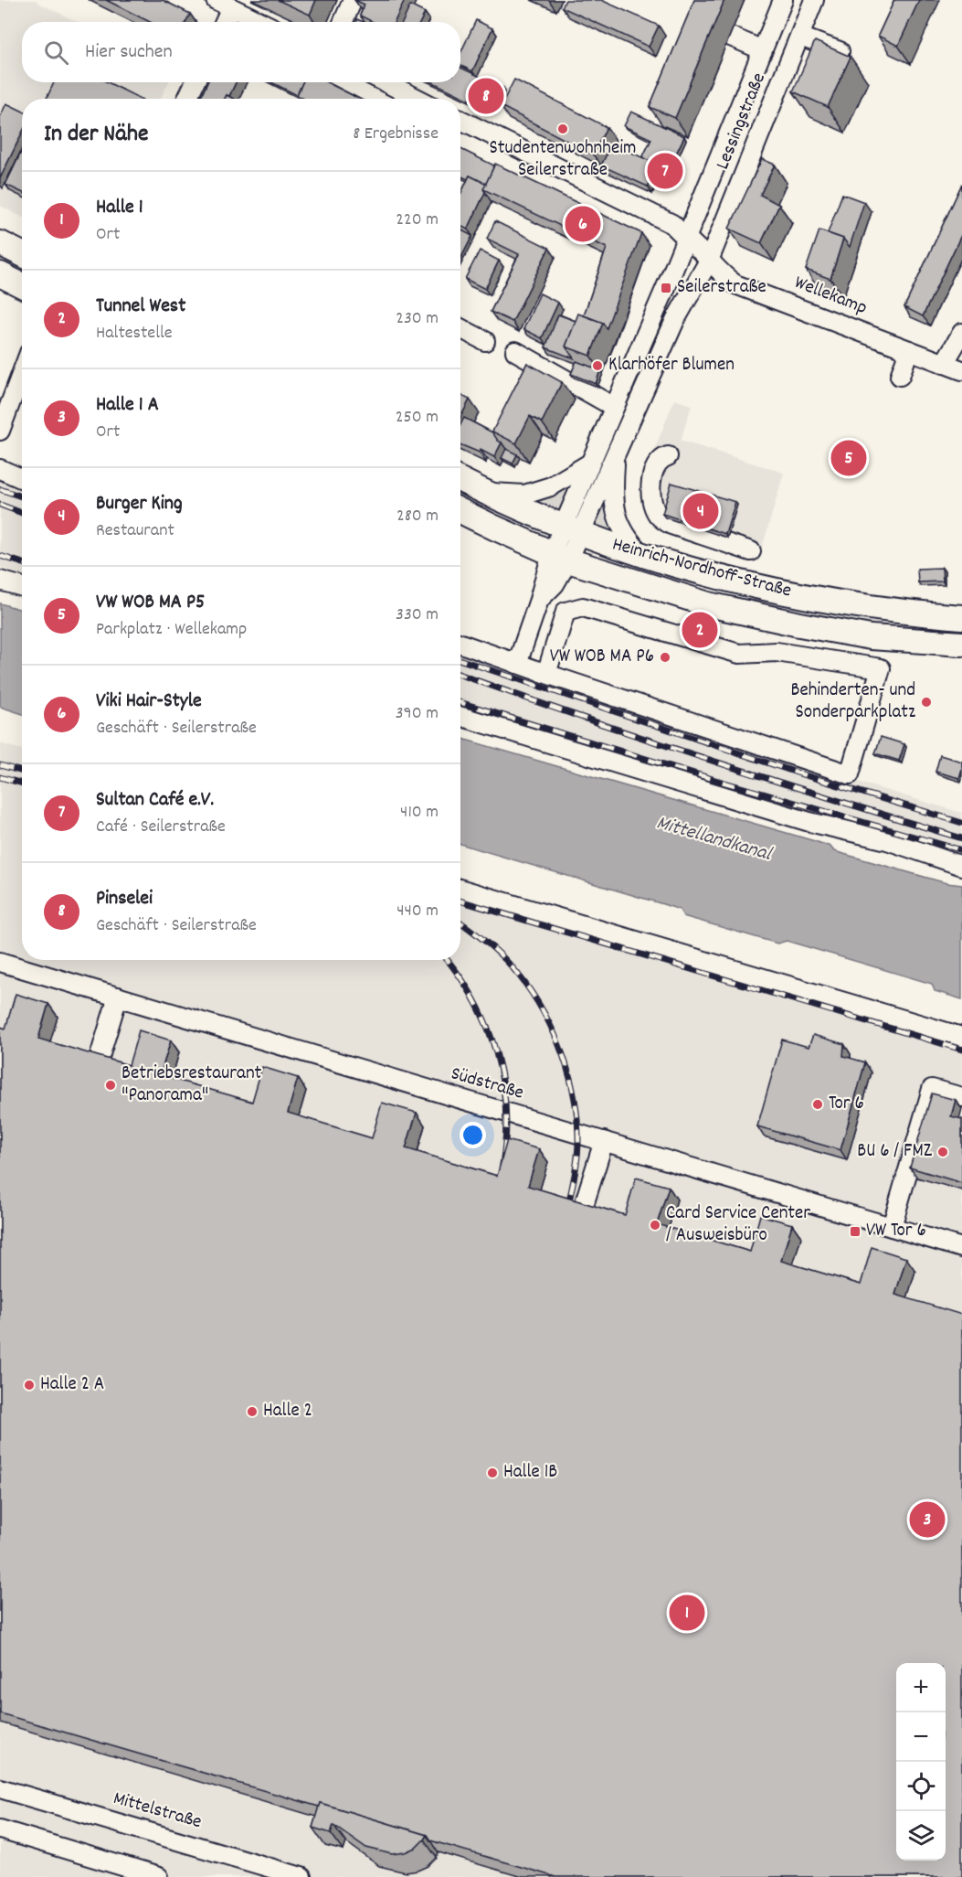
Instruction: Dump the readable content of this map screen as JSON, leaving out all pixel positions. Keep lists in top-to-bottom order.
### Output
{
  "streets": {
    "main road": ["Heinrich-Nordhoff-Straße"],
    "street": [
      "Lessingstraße",
      "Wellekamp",
      "Südstraße",
      "Mittelstraße"
    ]
  },
  "crossings": [
    ["Lessingstraße", "Wellekamp"],
    ["Lessingstraße", "Heinrich-Nordhoff-Straße"]
  ],
  "water": ["Mittellandkanal"],
  "places": {
    "other": [
      "Studentenwohnheim Seilerstraße",
      "Klarhöfer Blumen",
      "VW WOB MA P6",
      "Behinderten- und Sonderparkplatz",
      "Betriebsrestaurant \"Panorama\"",
      "Tor 6",
      "BU 6 / FMZ",
      "Card Service Center / Ausweisbüro",
      "Halle 2 A",
      "Halle 2",
      "Halle 1B"
    ],
    "transit": ["Seilerstraße", "VW Tor 6"]
  },
  "page": {
    "search": "Hier suchen",
    "pins": [
      "8",
      "7",
      "6",
      "5",
      "4",
      "2",
      "3",
      "1"
    ],
    "heading": ["In der Nähe", "8 Ergebnisse"],
    "list": [
      {
        "mark": "1",
        "name": "Halle 1",
        "note": "Ort",
        "value": "220 m"
      },
      {
        "mark": "2",
        "name": "Tunnel West",
        "note": "Haltestelle",
        "value": "230 m"
      },
      {
        "mark": "3",
        "name": "Halle 1 A",
        "note": "Ort",
        "value": "250 m"
      },
      {
        "mark": "4",
        "name": "Burger King",
        "note": "Restaurant",
        "value": "280 m"
      },
      {
        "mark": "5",
        "name": "VW WOB MA P5",
        "note": "Parkplatz · Wellekamp",
        "value": "330 m"
      },
      {
        "mark": "6",
        "name": "Viki Hair-Style",
        "note": "Geschäft · Seilerstraße",
        "value": "390 m"
      },
      {
        "mark": "7",
        "name": "Sultan Café e.V.",
        "note": "Café · Seilerstraße",
        "value": "410 m"
      },
      {
        "mark": "8",
        "name": "Pinselei",
        "note": "Geschäft · Seilerstraße",
        "value": "440 m"
      }
    ],
    "map_buttons": ["+", "−"]
  }
}
